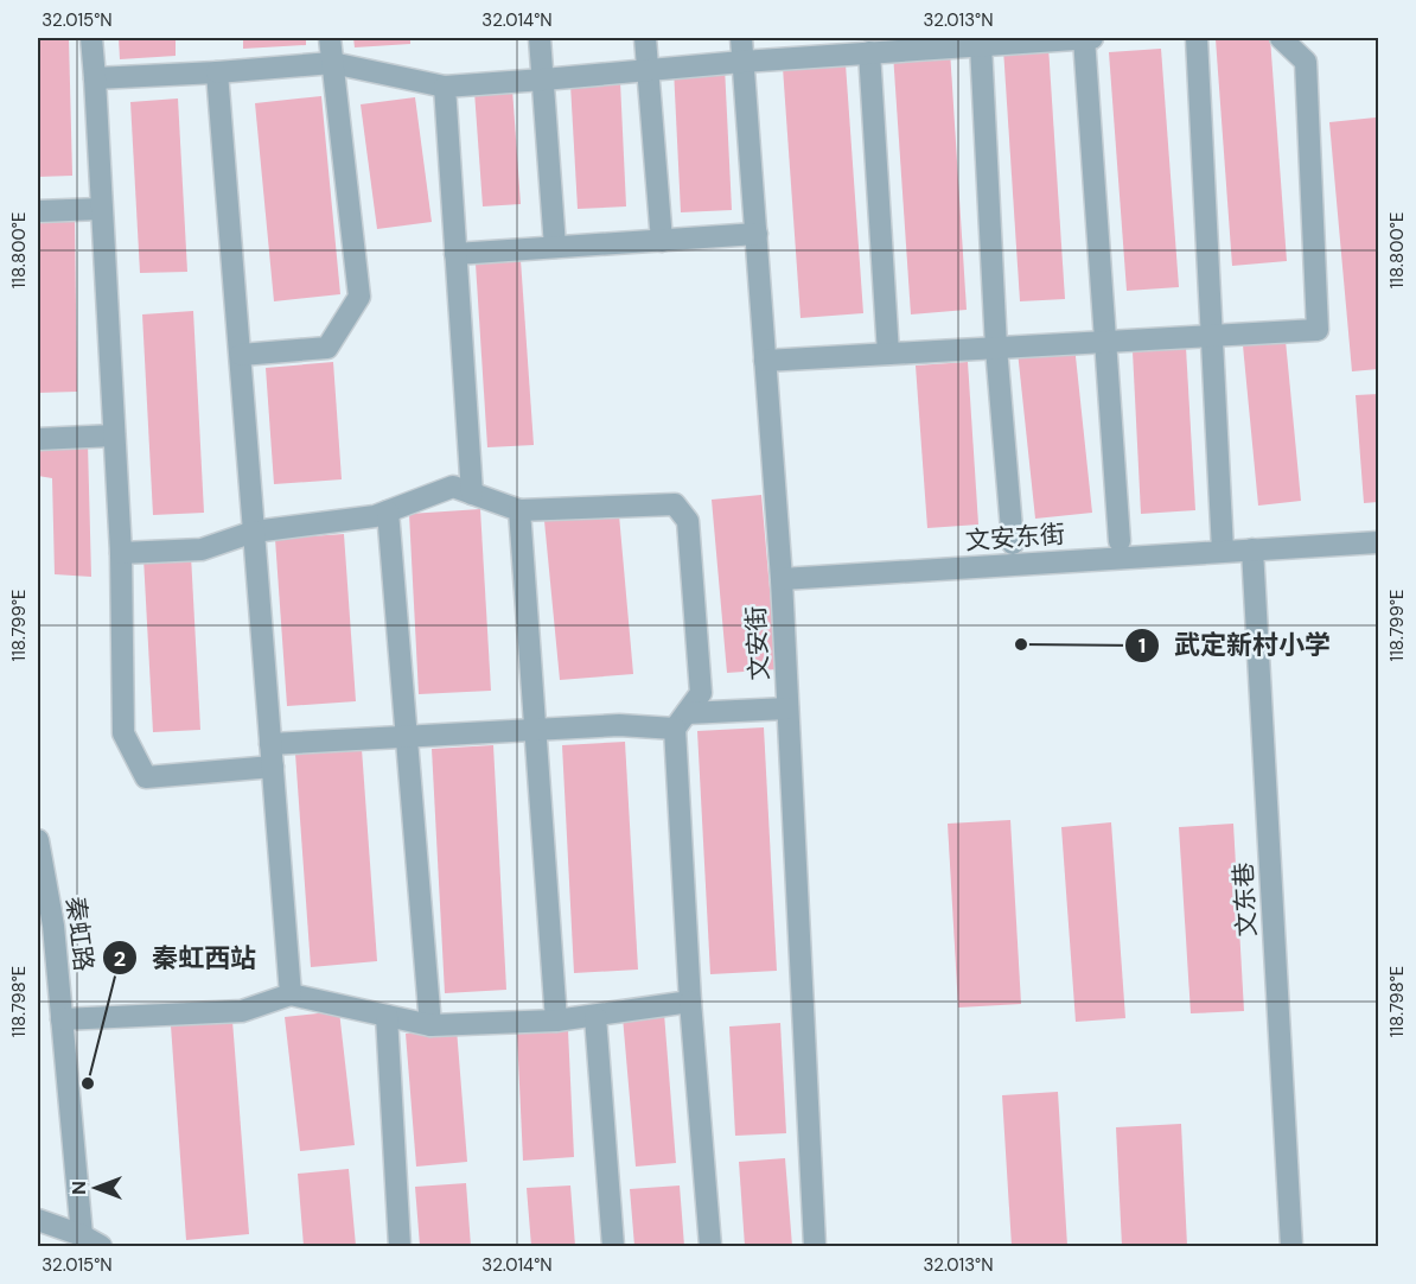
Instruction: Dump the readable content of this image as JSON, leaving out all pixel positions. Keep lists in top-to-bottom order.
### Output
{
  "streets": {
    "street": [
      "文安东街",
      "文安街",
      "文东巷",
      "秦虹路"
    ]
  },
  "crossings": [
    ["文安东街", "文安街"],
    ["文安东街", "文东巷"]
  ],
  "places": ["武定新村小学", "秦虹西站"],
  "north": "left",
  "coordinates": [
    "32.015°N",
    "32.014°N",
    "32.013°N",
    "118.800°E",
    "118.799°E",
    "118.798°E"
  ]
}
